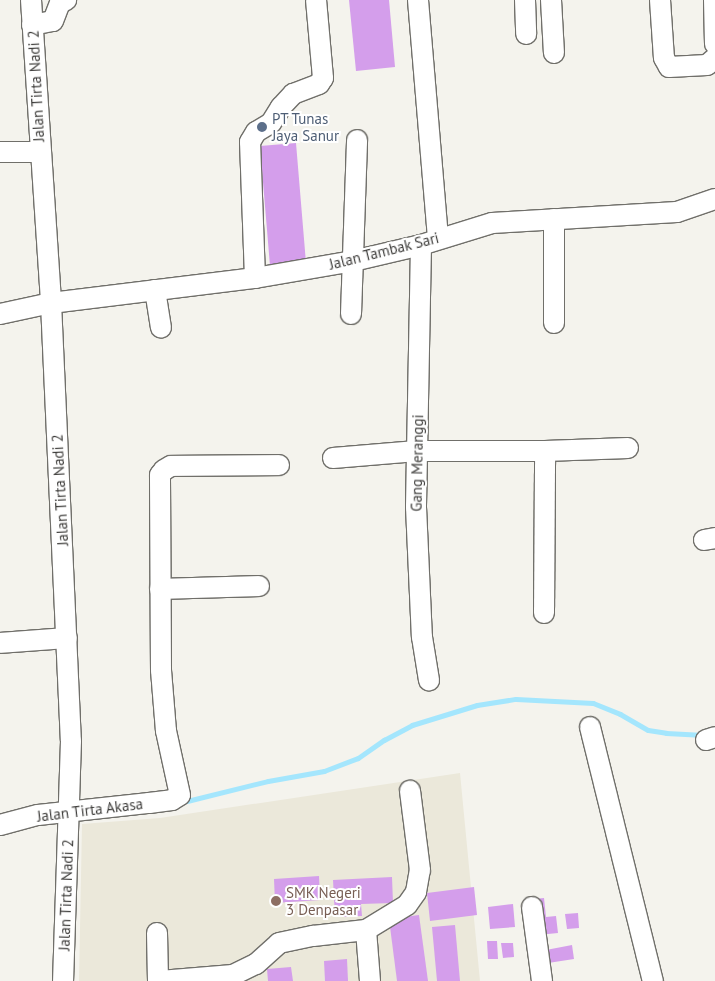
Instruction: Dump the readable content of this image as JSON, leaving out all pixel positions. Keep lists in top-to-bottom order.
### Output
{
  "streets": {
    "street": [
      "Jalan Tirta Nadi 2",
      "Jalan Tambak Sari",
      "Gang Meranggi",
      "Jalan Tirta Akasa"
    ]
  },
  "crossings": [
    ["Jalan Tirta Nadi 2", "Jalan Tambak Sari"],
    ["Jalan Tirta Nadi 2", "Jalan Tirta Akasa"],
    ["Jalan Tambak Sari", "Gang Meranggi"]
  ],
  "places": ["PT Tunas Jaya Sanur", "SMK Negeri 3 Denpasar"]
}
